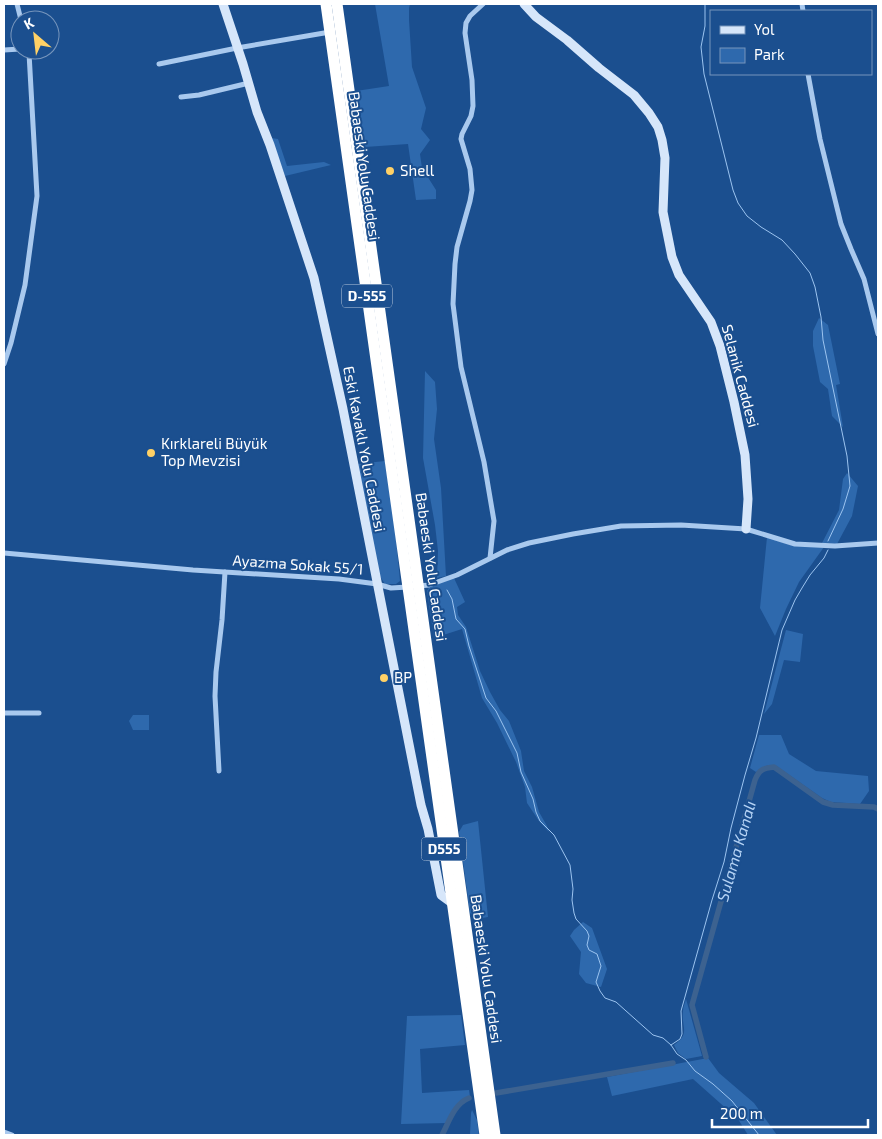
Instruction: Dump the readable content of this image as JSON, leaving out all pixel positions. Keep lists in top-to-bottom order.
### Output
{
  "streets": {
    "highway": ["Babaeski Yolu Caddesi", "D-555", "D555"],
    "street": ["Selanik Caddesi", "Eski Kavaklı Yolu Caddesi", "Ayazma Sokak 55/1"]
  },
  "crossings": [
    ["Babaeski Yolu Caddesi", "Eski Kavaklı Yolu Caddesi"],
    ["Babaeski Yolu Caddesi", "Ayazma Sokak 55/1"],
    ["Selanik Caddesi", "Ayazma Sokak 55/1"],
    ["Eski Kavaklı Yolu Caddesi", "Ayazma Sokak 55/1"]
  ],
  "water": ["Sulama Kanalı"],
  "places": ["Shell", "Kırklareli Büyük Top Mevzisi", "BP"],
  "legend": ["Yol", "Park"],
  "scale_bar": "200 m",
  "north": "top left"
}
